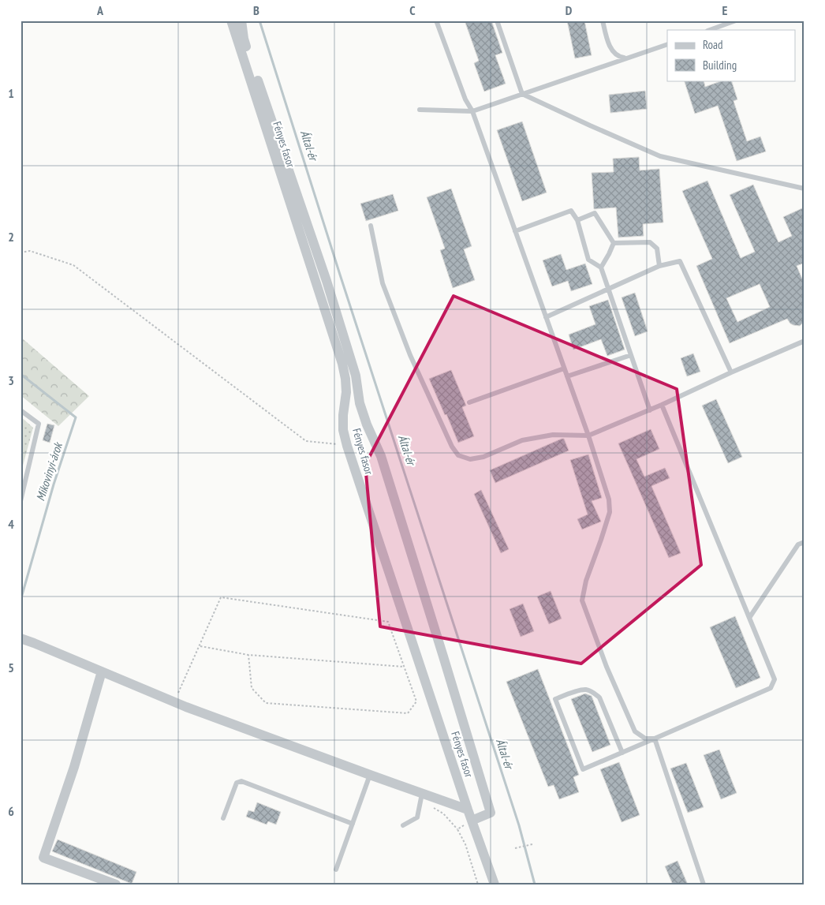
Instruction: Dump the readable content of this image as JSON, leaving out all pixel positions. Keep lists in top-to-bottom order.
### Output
{
  "streets": {
    "street": ["Fényes fasor"]
  },
  "water": ["Által-ér", "Mikovinyi-árok"],
  "legend": ["Road", "Building"],
  "grid": {
    "columns": [
      "A",
      "B",
      "C",
      "D",
      "E"
    ],
    "rows": [
      "1",
      "2",
      "3",
      "4",
      "5",
      "6"
    ]
  }
}
